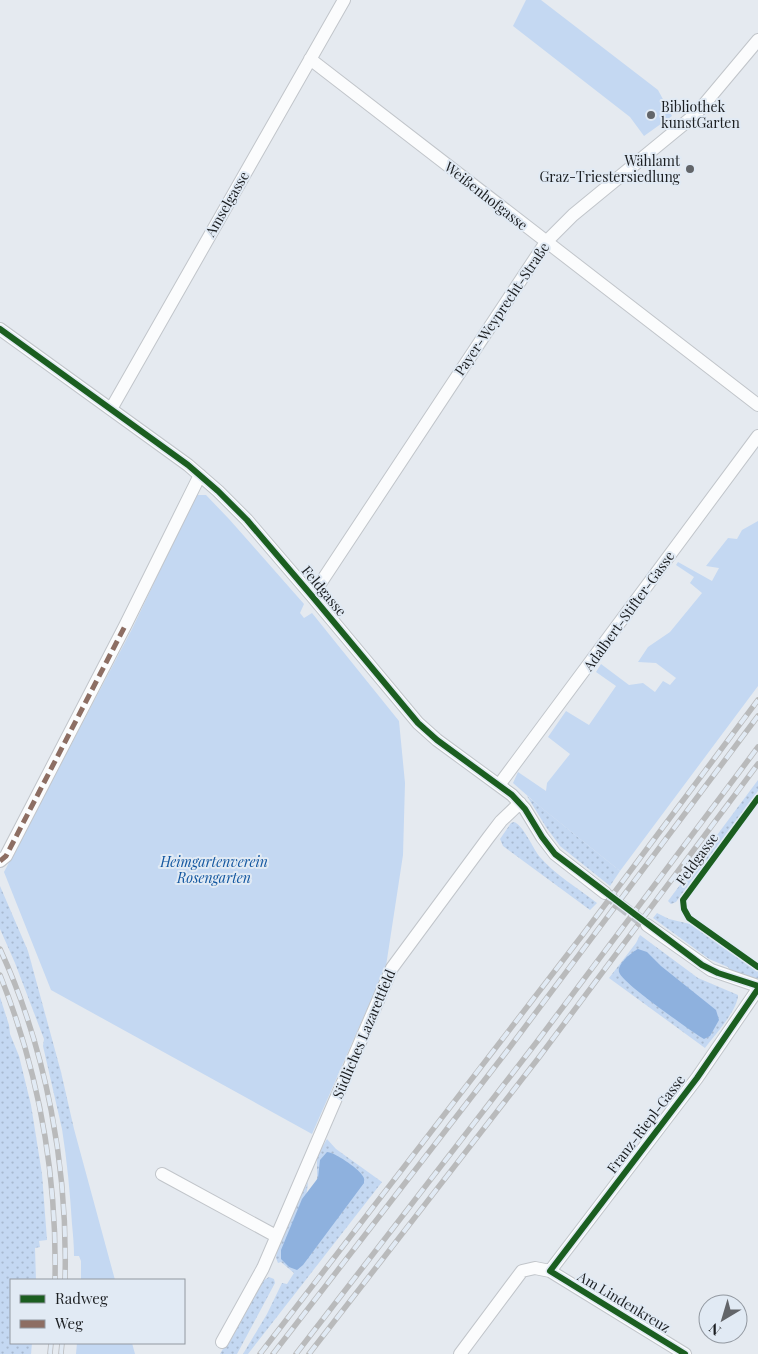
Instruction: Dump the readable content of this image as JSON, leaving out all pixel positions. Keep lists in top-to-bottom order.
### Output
{
  "streets": {
    "street": [
      "Weißenhofgasse",
      "Amselgasse",
      "Payer-Weyprecht-Straße",
      "Feldgasse",
      "Adalbert-Stifter-Gasse",
      "Südliches Lazarettfeld",
      "Franz-Riepl-Gasse",
      "Am Lindenkreuz"
    ]
  },
  "crossings": [
    ["Weißenhofgasse", "Amselgasse"],
    ["Weißenhofgasse", "Payer-Weyprecht-Straße"],
    ["Amselgasse", "Feldgasse"],
    ["Payer-Weyprecht-Straße", "Feldgasse"],
    ["Feldgasse", "Adalbert-Stifter-Gasse"],
    ["Feldgasse", "Südliches Lazarettfeld"],
    ["Franz-Riepl-Gasse", "Am Lindenkreuz"]
  ],
  "parks": ["Heimgartenverein Rosengarten"],
  "places": ["Bibliothek kunstGarten", "Wählamt Graz-Triestersiedlung"],
  "legend": ["Radweg", "Weg"],
  "north": "bottom left"
}
